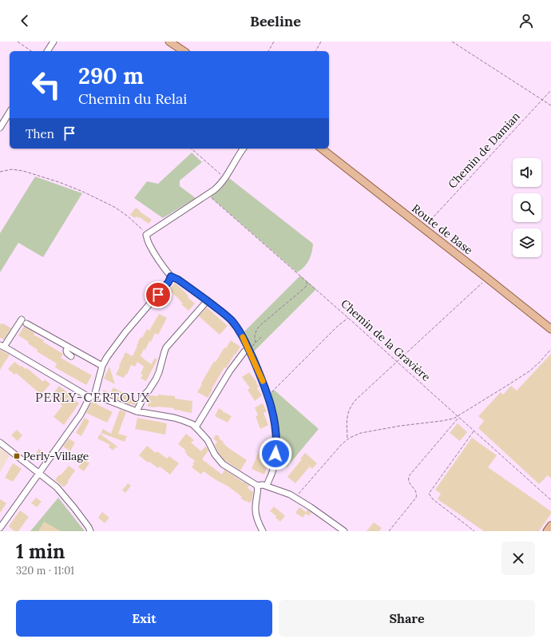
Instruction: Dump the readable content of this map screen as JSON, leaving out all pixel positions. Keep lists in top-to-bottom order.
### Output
{
  "streets": {
    "main road": ["Route de Base"],
    "path": ["Chemin de Damian", "Chemin de la Gravière"]
  },
  "districts": ["PERLY-CERTOUX"],
  "places": {
    "transit": ["Perly-Village"]
  },
  "page": {
    "header": "Beeline",
    "turn": ["290 m", "Chemin du Relai"],
    "then": "Then",
    "heading": ["1 min", "320 m · 11:01"],
    "buttons": ["Exit", "Share"]
  }
}
